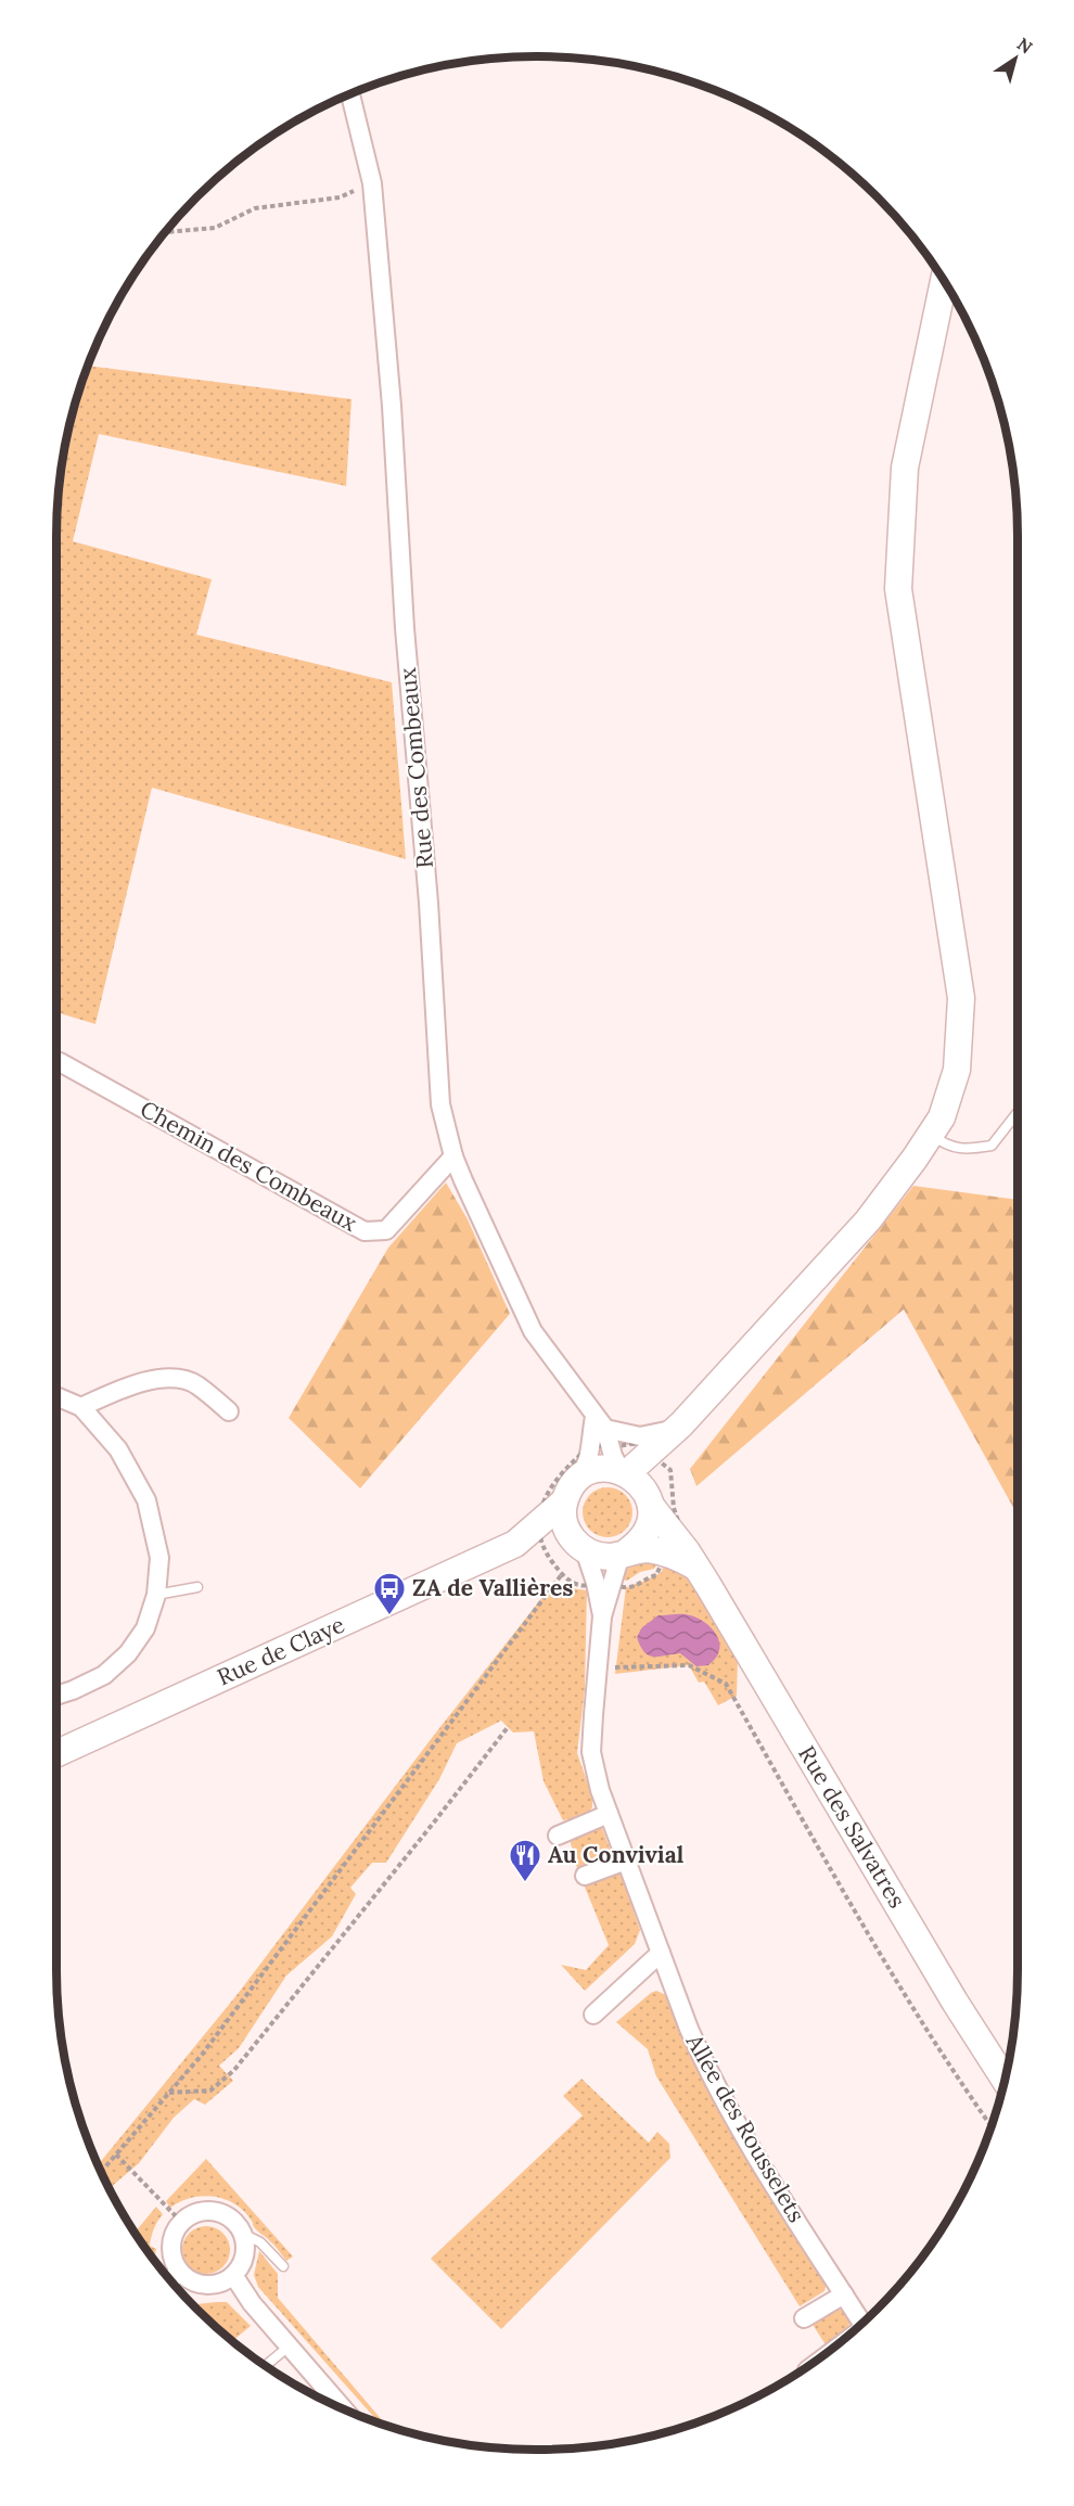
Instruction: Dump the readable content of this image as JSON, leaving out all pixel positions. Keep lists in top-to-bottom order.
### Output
{
  "streets": {
    "street": [
      "Rue des Combeaux",
      "Chemin des Combeaux",
      "Rue de Claye",
      "Rue des Salvatres",
      "Allée des Rousselets"
    ]
  },
  "crossings": [
    ["Rue des Combeaux", "Chemin des Combeaux"],
    ["Rue des Combeaux", "Rue de Claye"],
    ["Rue des Combeaux", "Rue des Salvatres"],
    ["Rue des Combeaux", "Allée des Rousselets"],
    ["Rue de Claye", "Rue des Salvatres"],
    ["Rue de Claye", "Allée des Rousselets"],
    ["Rue des Salvatres", "Allée des Rousselets"]
  ],
  "places": {
    "bus stop": ["ZA de Vallières"],
    "restaurant": ["Au Convivial"]
  },
  "north": "top right"
}
